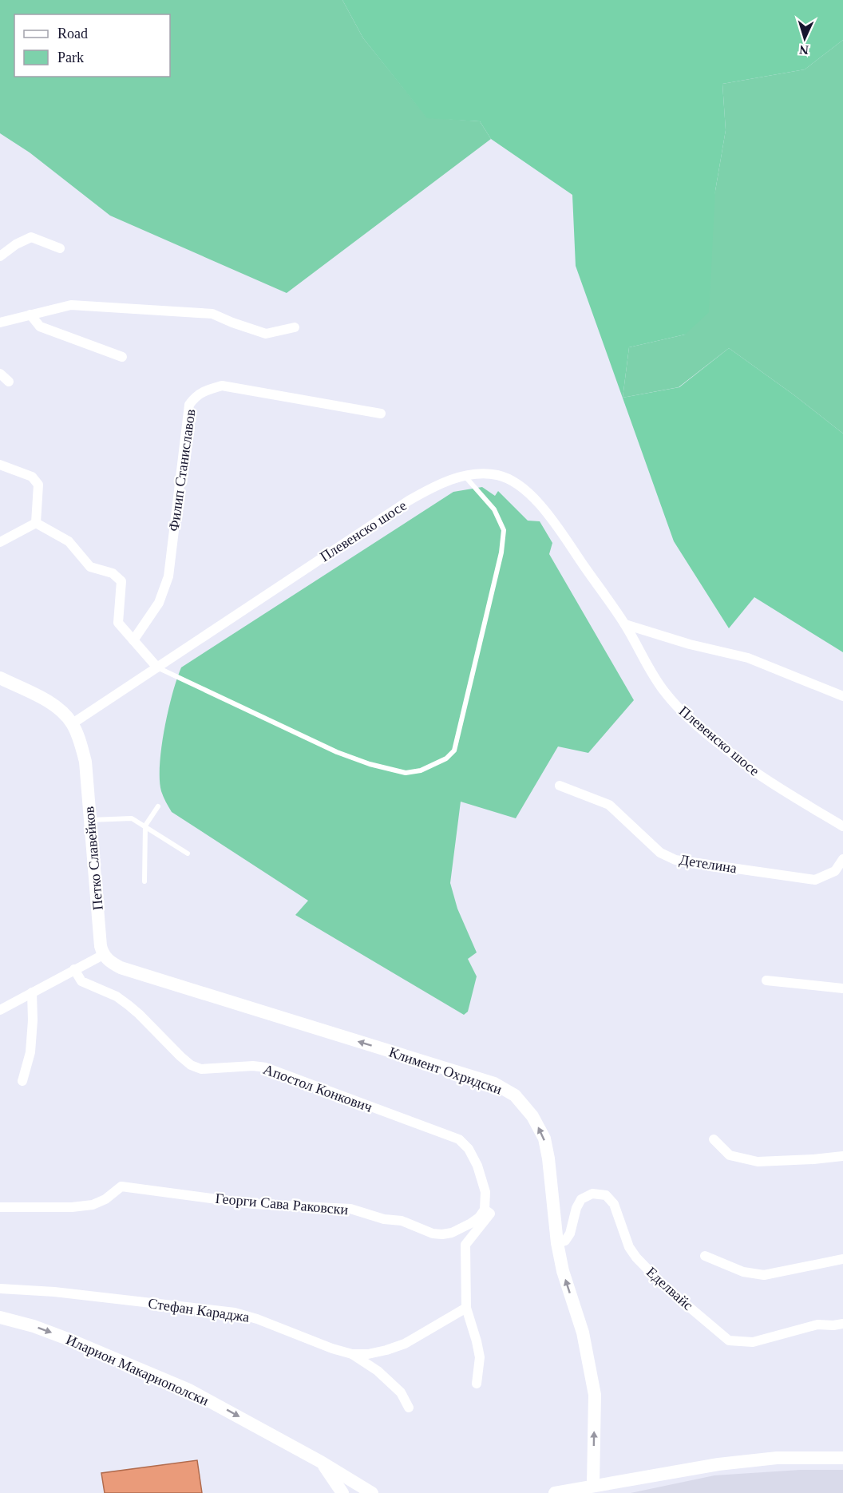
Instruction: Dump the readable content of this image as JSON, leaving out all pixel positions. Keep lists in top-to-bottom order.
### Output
{
  "streets": {
    "street": [
      "Филип Станиславов",
      "Плевенско шосе",
      "Петко Славейков",
      "Детелина",
      "Климент Охридски",
      "Апостол Конкович",
      "Георги Сава Раковски",
      "Еделвайс",
      "Стефан Караджа",
      "Иларион Макариополски"
    ]
  },
  "crossings": [
    ["Плевенско шосе", "Петко Славейков"],
    ["Петко Славейков", "Климент Охридски"],
    ["Климент Охридски", "Еделвайс"],
    ["Апостол Конкович", "Георги Сава Раковски"]
  ],
  "one_way": ["Климент Охридски", "Иларион Макариополски"],
  "legend": ["Road", "Park"],
  "north": "bottom"
}
